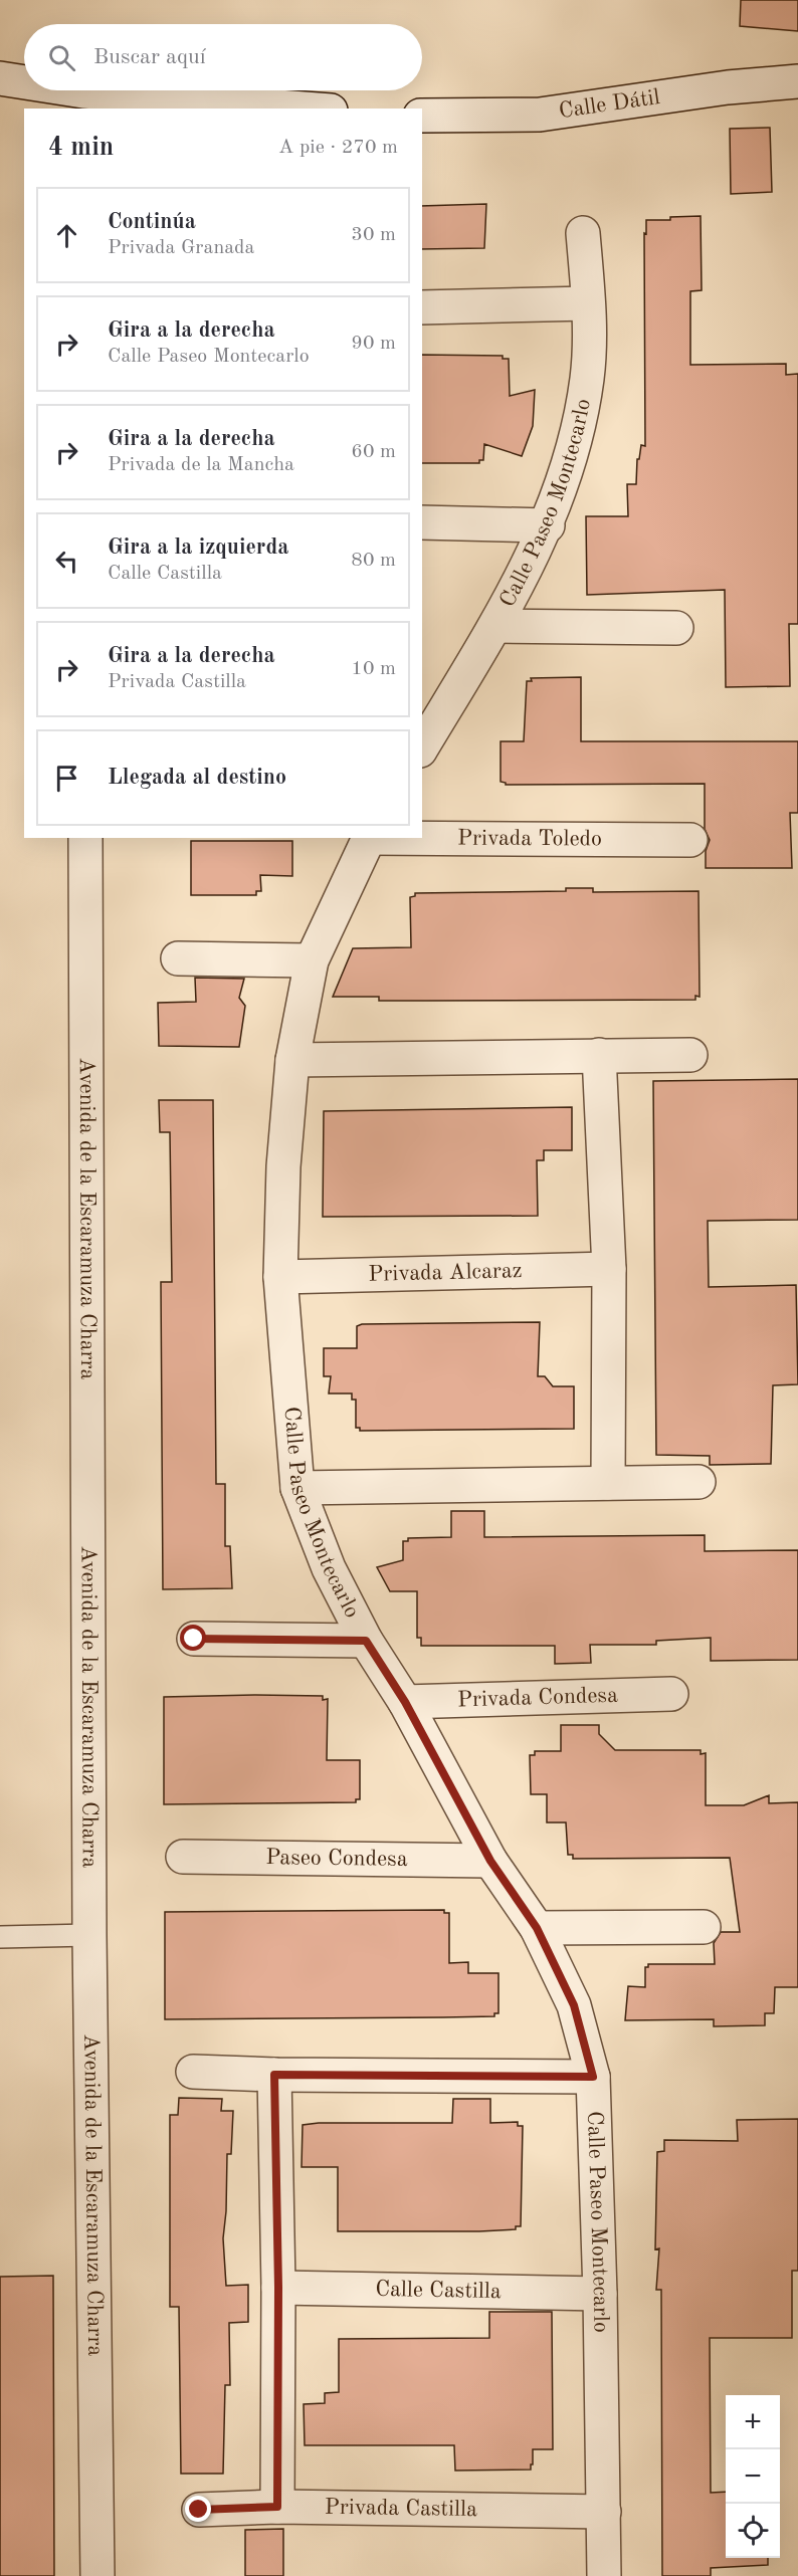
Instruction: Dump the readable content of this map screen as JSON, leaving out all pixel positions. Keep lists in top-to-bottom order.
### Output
{
  "streets": {
    "street": [
      "Calle Dátil",
      "Calle Paseo Montecarlo",
      "Privada Toledo",
      "Avenida de la Escaramuza Charra",
      "Privada Alcaraz",
      "Privada Condesa",
      "Paseo Condesa",
      "Calle Castilla",
      "Privada Castilla"
    ]
  },
  "crossings": [
    ["Calle Paseo Montecarlo", "Privada Alcaraz"],
    ["Calle Paseo Montecarlo", "Privada Condesa"],
    ["Calle Paseo Montecarlo", "Paseo Condesa"],
    ["Calle Paseo Montecarlo", "Calle Castilla"],
    ["Calle Paseo Montecarlo", "Privada Castilla"]
  ],
  "page": {
    "search": "Buscar aquí",
    "heading": ["4 min", "A pie · 270 m"],
    "list": [
      ["Continúa", "Privada Granada", "30 m"],
      ["Gira a la derecha", "Calle Paseo Montecarlo", "90 m"],
      ["Gira a la derecha", "Privada de la Mancha", "60 m"],
      ["Gira a la izquierda", "Calle Castilla", "80 m"],
      ["Gira a la derecha", "Privada Castilla", "10 m"],
      "Llegada al destino"
    ],
    "map_buttons": ["+", "−"]
  }
}
